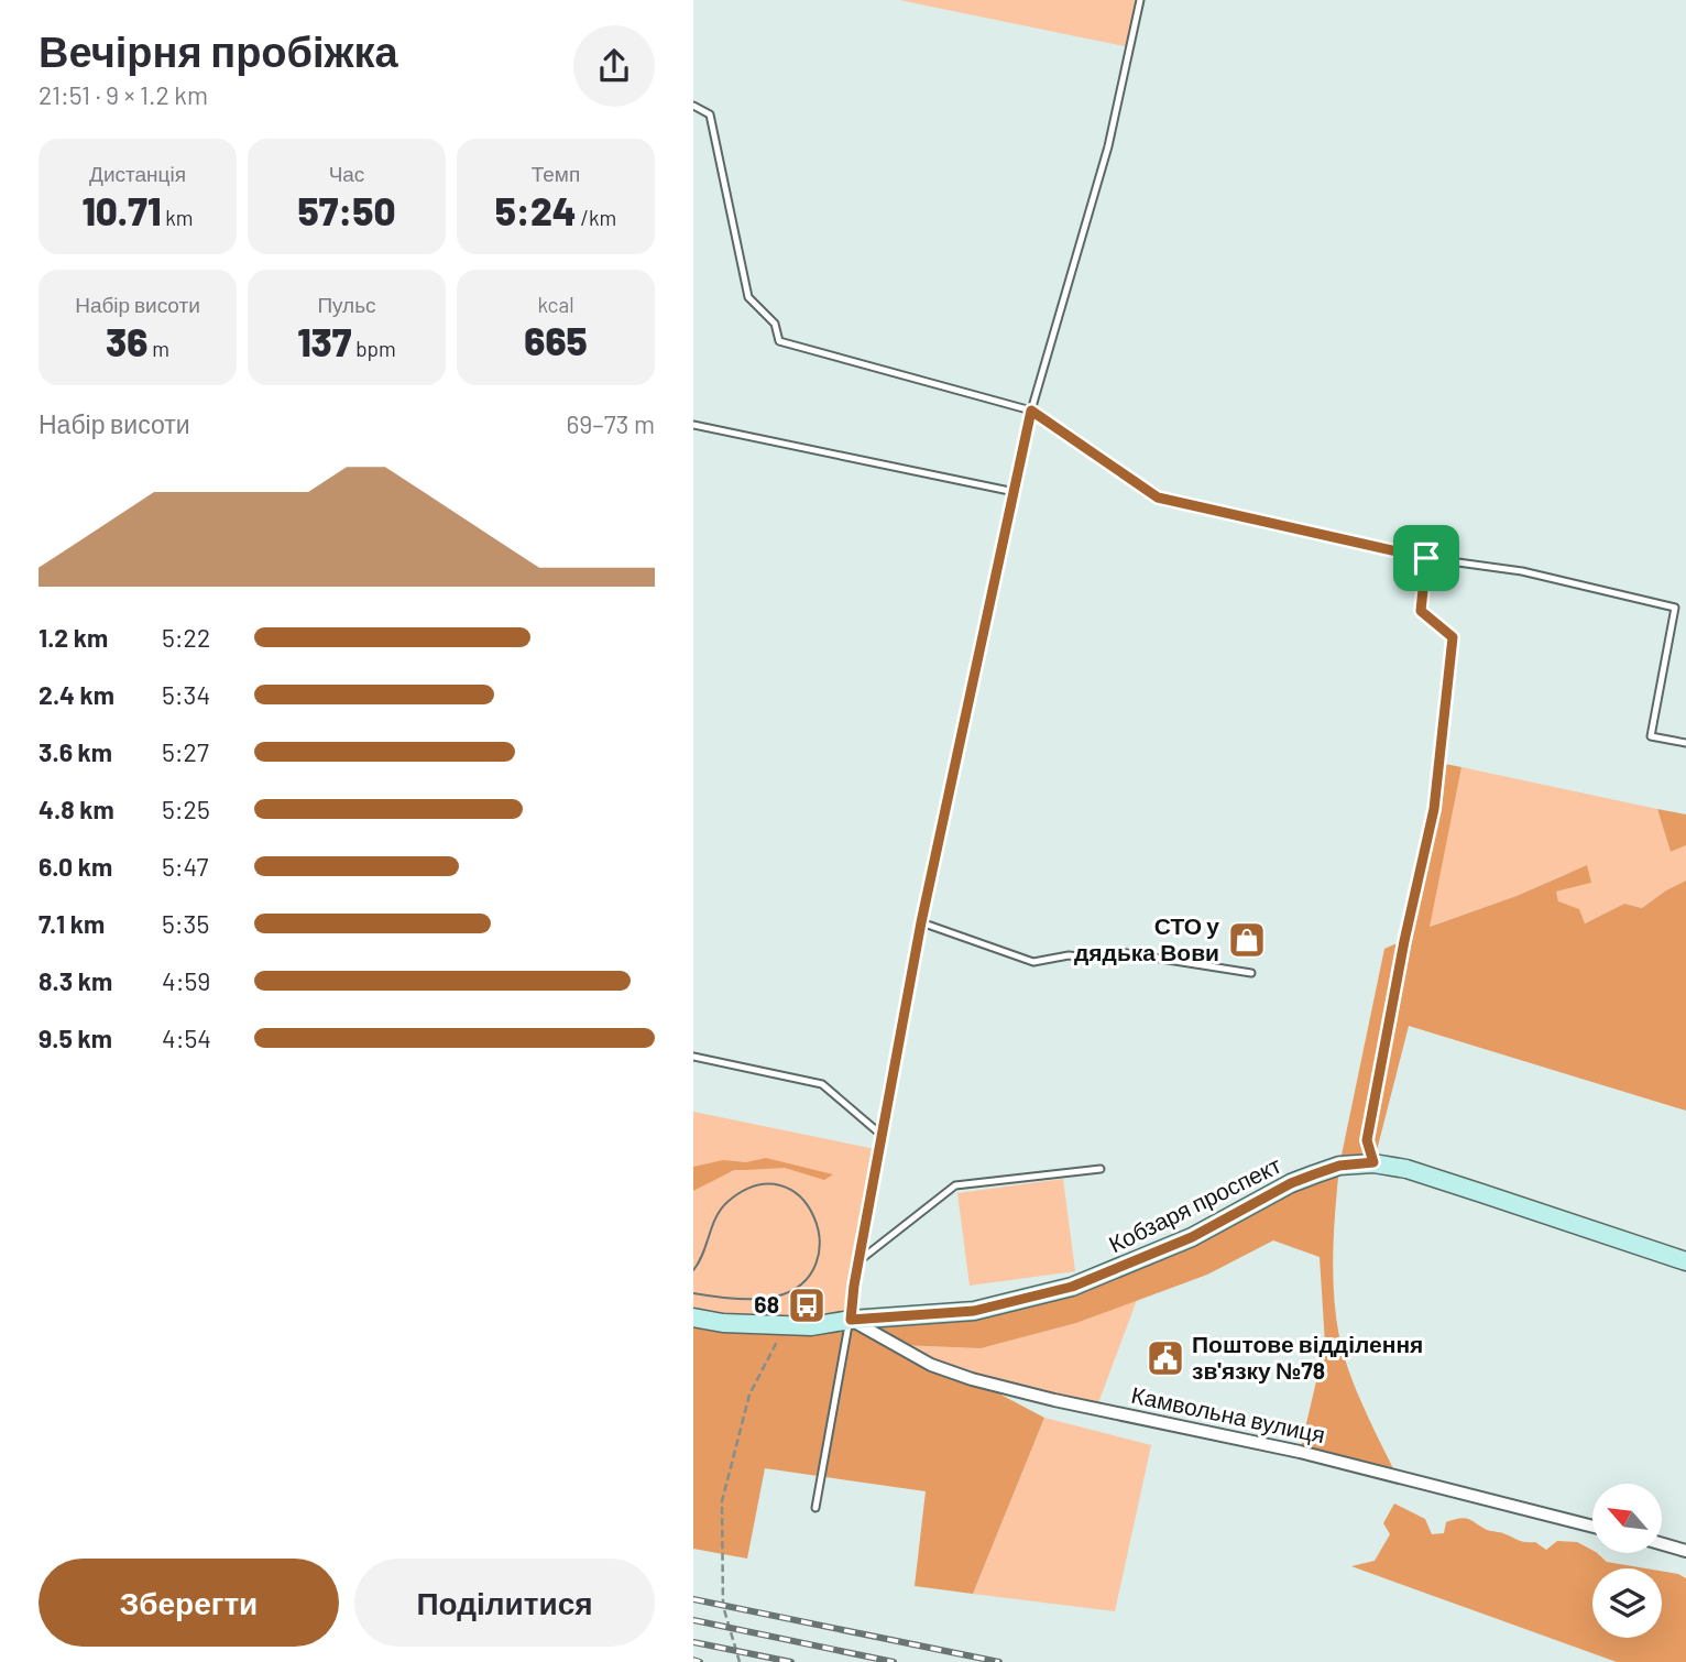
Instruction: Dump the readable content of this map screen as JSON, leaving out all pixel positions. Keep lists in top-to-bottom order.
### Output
{
  "streets": {
    "main road": ["Кобзаря проспект"],
    "street": ["Камвольна вулиця"]
  },
  "crossings": [
    ["Кобзаря проспект", "Камвольна вулиця"]
  ],
  "places": {
    "shop": ["СТО у дядька Вови"],
    "bus stop": ["68"],
    "public building": ["Поштове відділення зв'язку №78"]
  },
  "north": "top left",
  "page": {
    "heading": ["Вечірня пробіжка", "21:51 · 9 × 1.2 km"],
    "stats": [
      ["Дистанція", "10.71 km"],
      ["Час", "57:50"],
      ["Темп", "5:24 /km"],
      ["Набір висоти", "36 m"],
      ["Пульс", "137 bpm"],
      ["kcal", "665"]
    ],
    "chart": ["Набір висоти", "69–73 m"],
    "list": [
      {
        "name": "1.2 km",
        "note": "5:22"
      },
      {
        "name": "2.4 km",
        "note": "5:34"
      },
      {
        "name": "3.6 km",
        "note": "5:27"
      },
      {
        "name": "4.8 km",
        "note": "5:25"
      },
      {
        "name": "6.0 km",
        "note": "5:47"
      },
      {
        "name": "7.1 km",
        "note": "5:35"
      },
      {
        "name": "8.3 km",
        "note": "4:59"
      },
      {
        "name": "9.5 km",
        "note": "4:54"
      }
    ],
    "buttons": ["Зберегти", "Поділитися"]
  }
}
